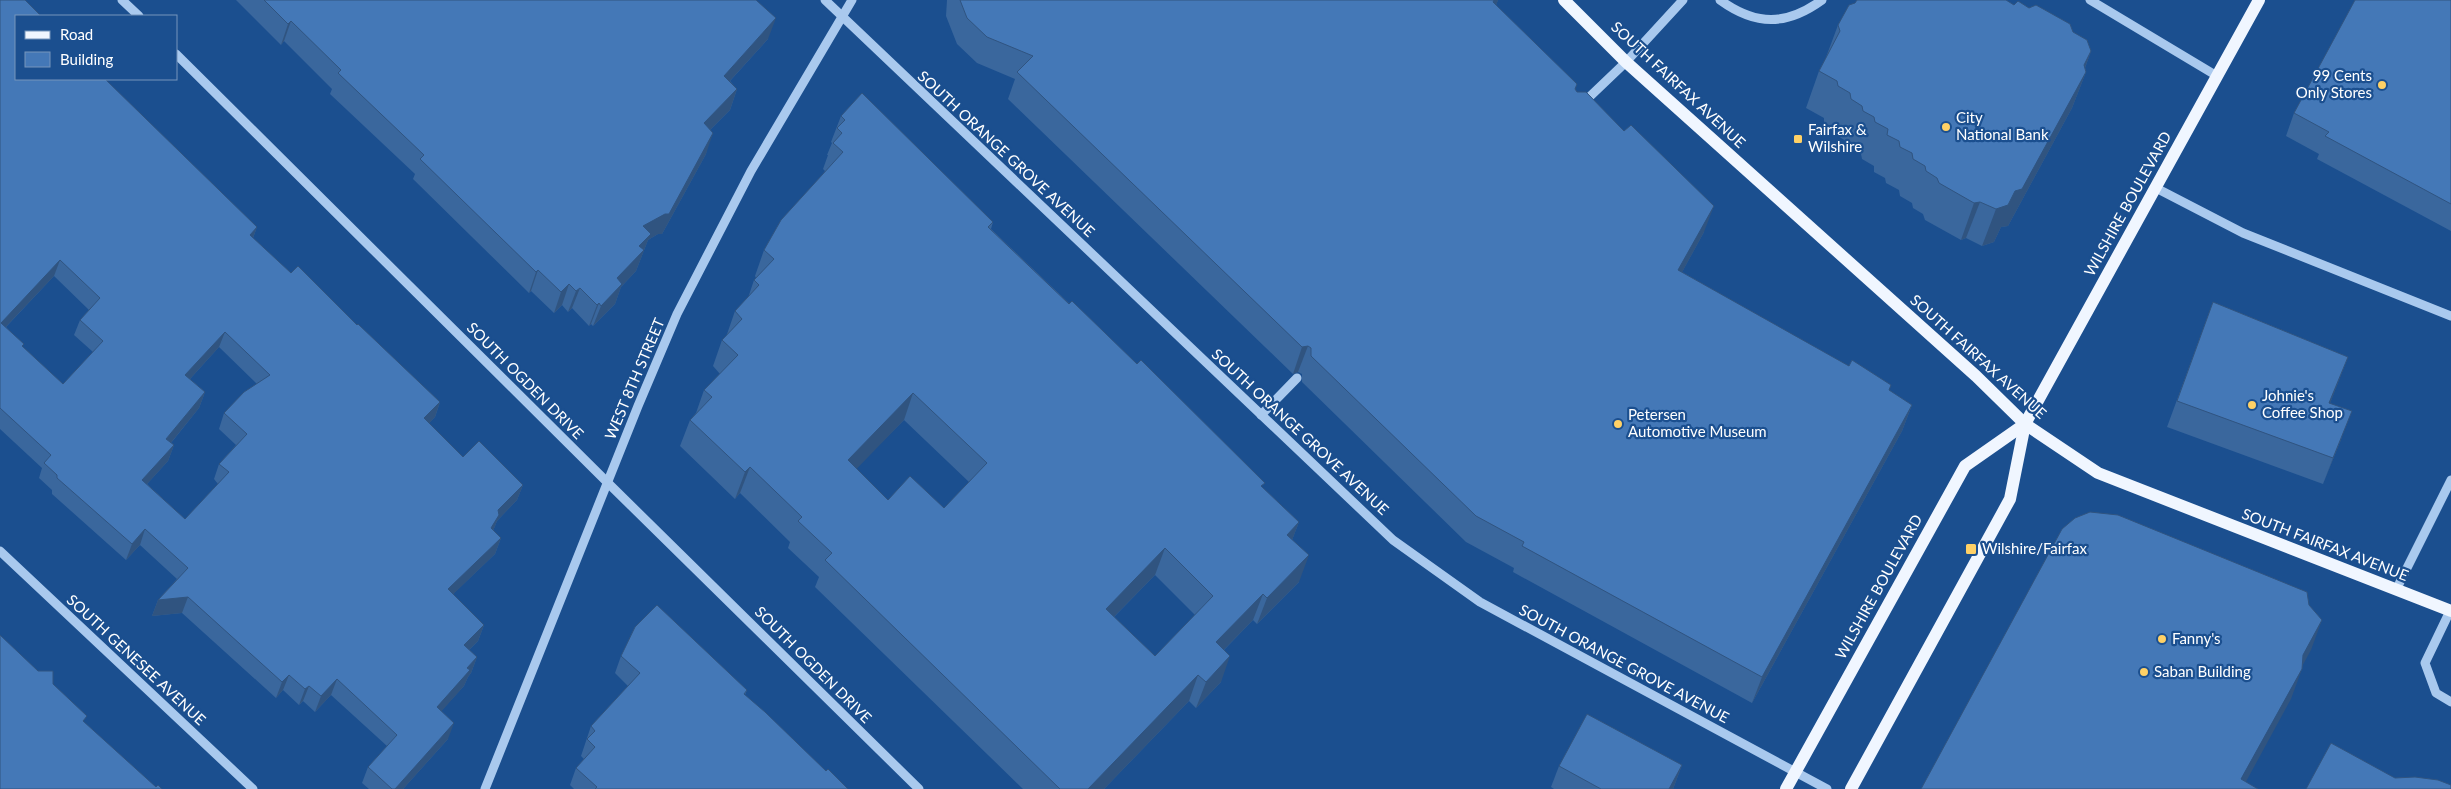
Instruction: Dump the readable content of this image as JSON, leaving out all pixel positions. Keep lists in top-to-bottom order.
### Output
{
  "streets": {
    "main road": ["SOUTH FAIRFAX AVENUE", "WILSHIRE BOULEVARD"],
    "street": [
      "SOUTH ORANGE GROVE AVENUE",
      "WEST 8TH STREET",
      "SOUTH OGDEN DRIVE",
      "SOUTH GENESEE AVENUE"
    ]
  },
  "crossings": [
    ["SOUTH FAIRFAX AVENUE", "WILSHIRE BOULEVARD"],
    ["SOUTH ORANGE GROVE AVENUE", "WILSHIRE BOULEVARD"],
    ["SOUTH ORANGE GROVE AVENUE", "WEST 8TH STREET"],
    ["WEST 8TH STREET", "SOUTH OGDEN DRIVE"]
  ],
  "places": {
    "other": [
      "99 Cents Only Stores",
      "City National Bank",
      "Johnie's Coffee Shop",
      "Petersen Automotive Museum",
      "Fanny's",
      "Saban Building"
    ],
    "transit": ["Fairfax & Wilshire", "Wilshire/Fairfax"]
  },
  "legend": ["Road", "Building"]
}
